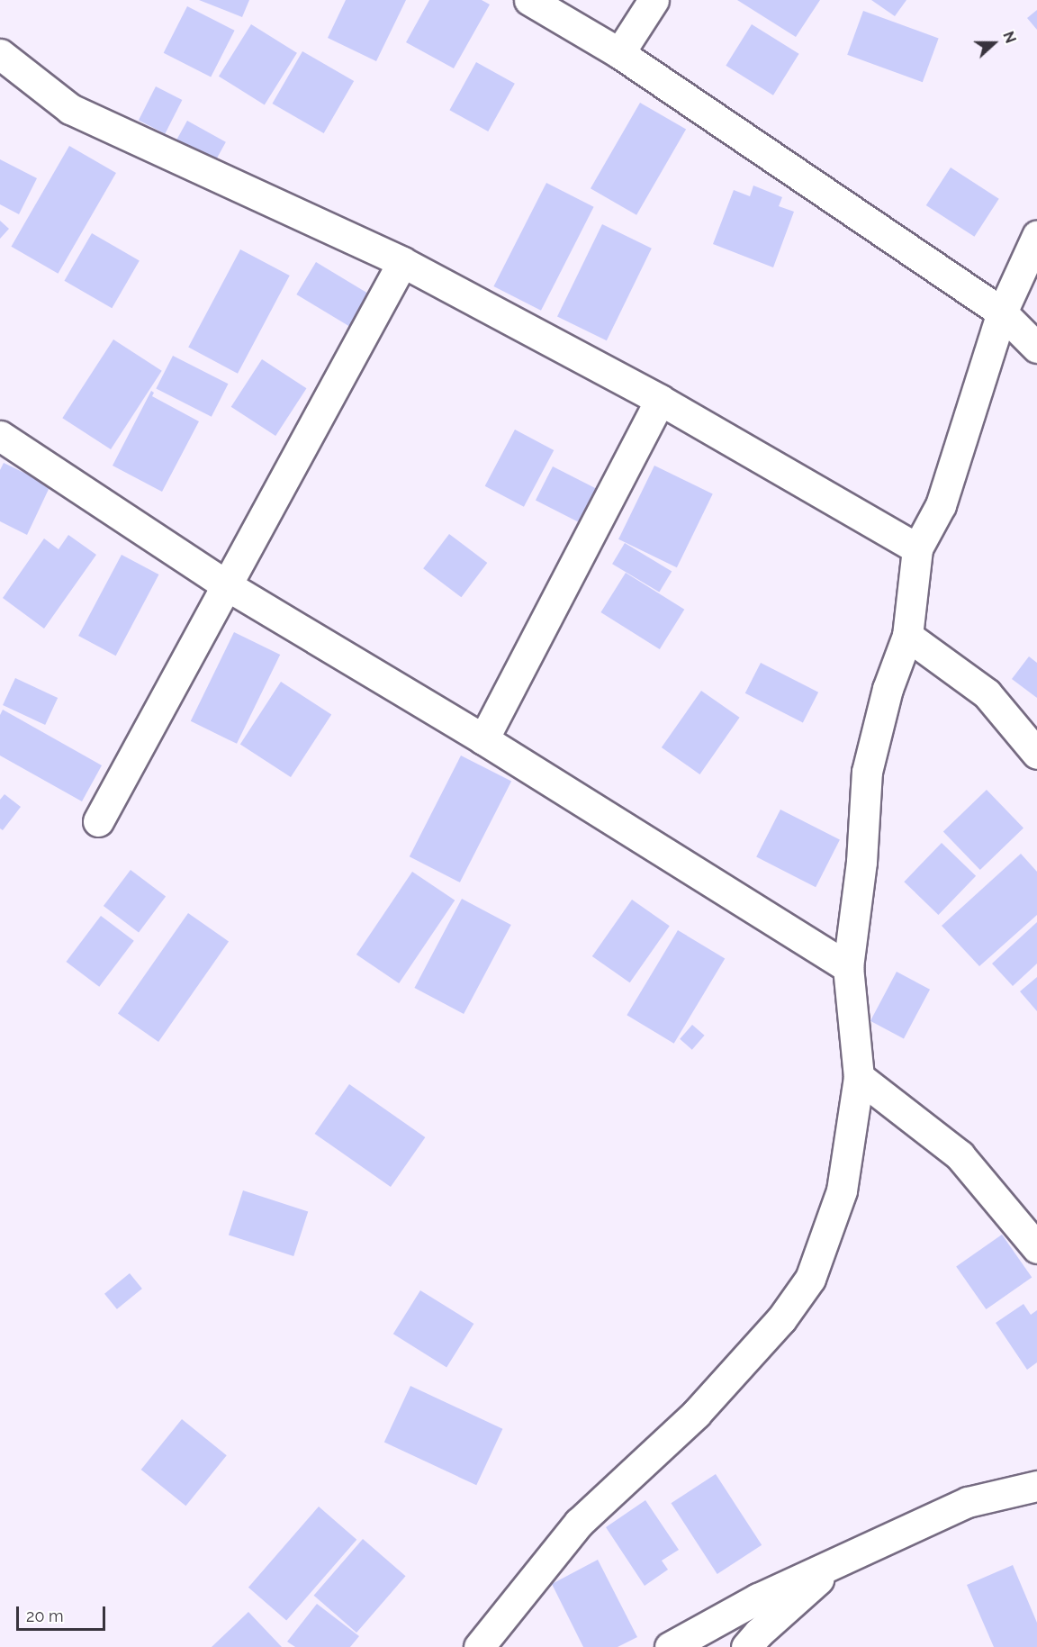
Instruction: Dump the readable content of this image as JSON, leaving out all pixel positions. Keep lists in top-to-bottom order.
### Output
{
  "scale_bar": "20 m",
  "north": "right"
}
